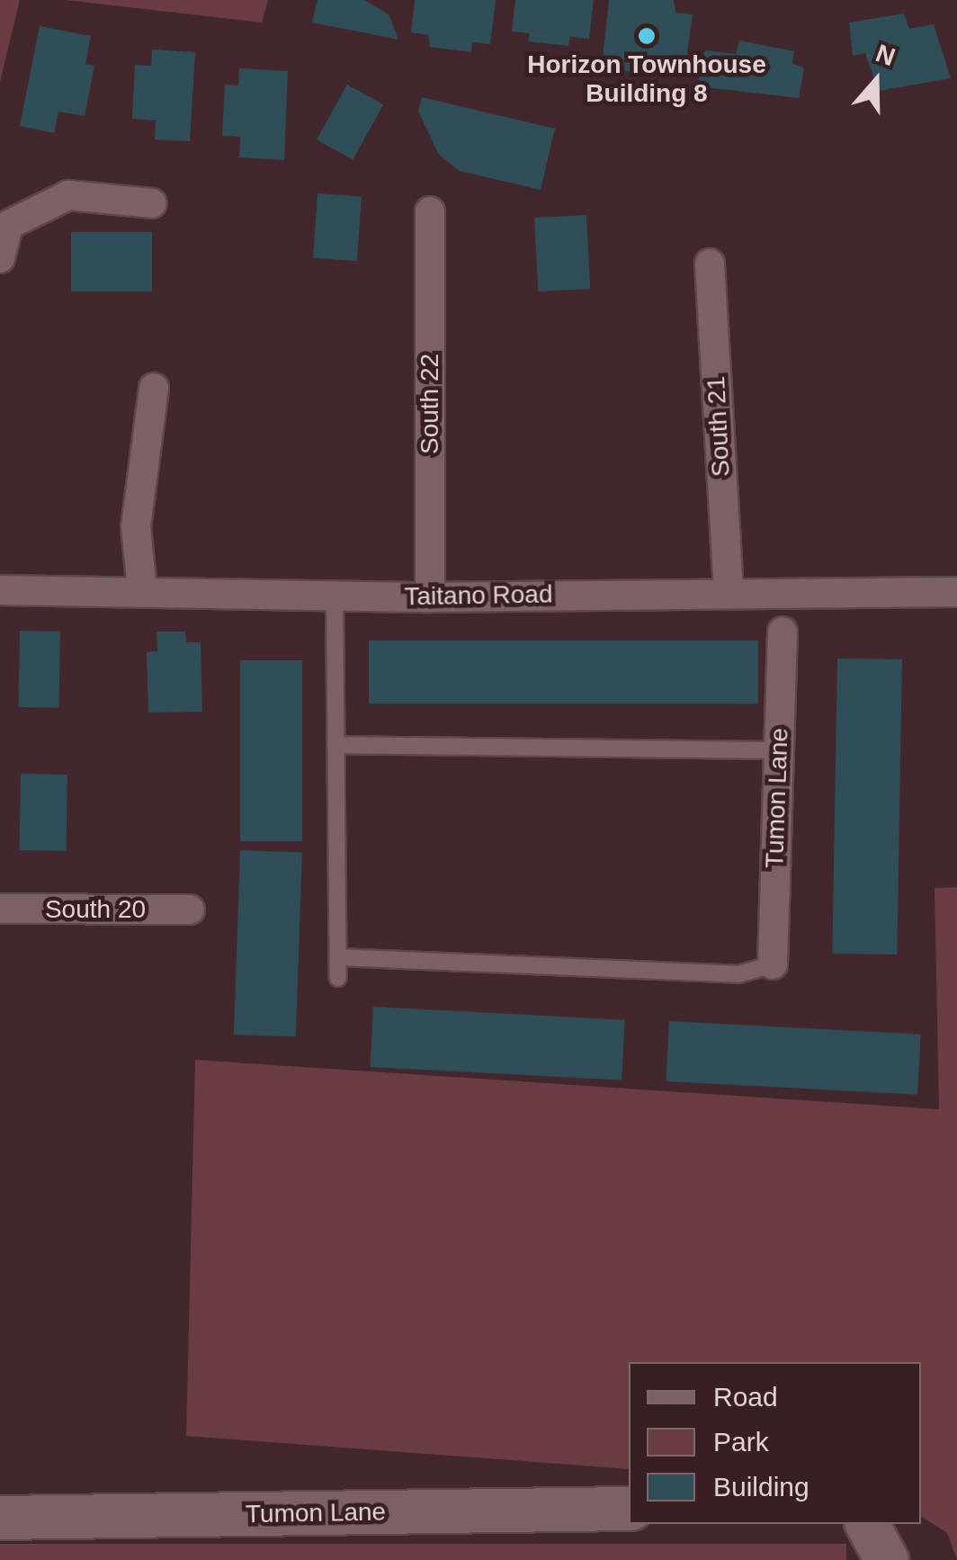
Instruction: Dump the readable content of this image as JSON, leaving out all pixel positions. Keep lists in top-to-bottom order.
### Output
{
  "streets": {
    "street": [
      "South 22",
      "South 21",
      "Taitano Road",
      "Tumon Lane",
      "South 20"
    ]
  },
  "crossings": [
    ["South 22", "Taitano Road"],
    ["South 21", "Taitano Road"]
  ],
  "places": ["Horizon Townhouse Building 8"],
  "legend": ["Road", "Park", "Building"],
  "north": "top"
}
